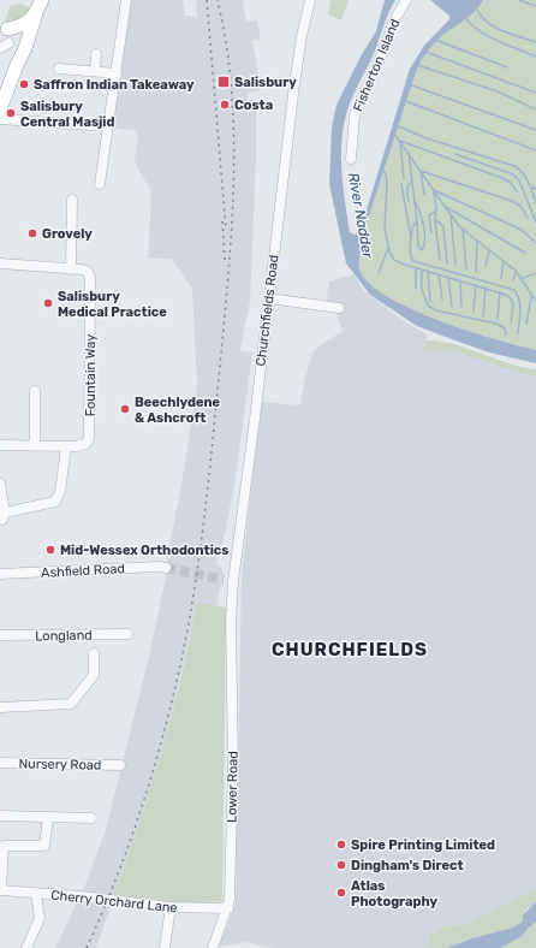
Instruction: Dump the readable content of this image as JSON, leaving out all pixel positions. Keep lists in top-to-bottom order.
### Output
{
  "streets": {
    "street": [
      "Fisherton Island",
      "Churchfields Road",
      "Fountain Way",
      "Ashfield Road",
      "Longland",
      "Nursery Road",
      "Lower Road",
      "Cherry Orchard Lane"
    ]
  },
  "crossings": [
    ["Churchfields Road", "Lower Road"],
    ["Lower Road", "Cherry Orchard Lane"]
  ],
  "districts": ["CHURCHFIELDS"],
  "water": ["River Nadder"],
  "places": {
    "transit": ["Salisbury"],
    "other": [
      "Saffron Indian Takeaway",
      "Costa",
      "Salisbury Central Masjid",
      "Grovely",
      "Salisbury Medical Practice",
      "Beechlydene & Ashcroft",
      "Mid-Wessex Orthodontics",
      "Spire Printing Limited",
      "Dingham's Direct",
      "Atlas Photography"
    ]
  }
}
